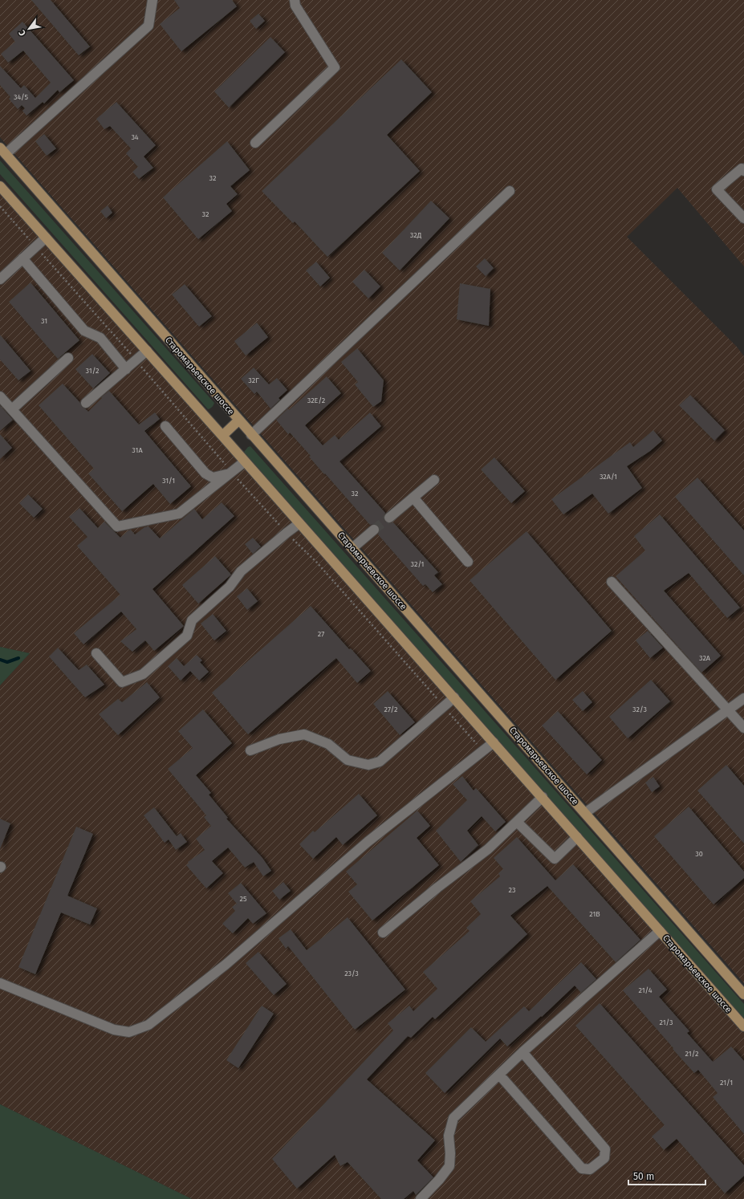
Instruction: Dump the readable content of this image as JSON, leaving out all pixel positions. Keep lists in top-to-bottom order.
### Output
{
  "streets": {
    "main road": ["Старомарьевское шоссе"]
  },
  "house_numbers": [
    "34/5",
    "34",
    "32",
    "32",
    "32Д",
    "31",
    "31/2",
    "32Г",
    "32Е/2",
    "31А",
    "32А/1",
    "31/1",
    "32",
    "32/1",
    "27",
    "32А",
    "27/2",
    "32/3",
    "30",
    "23",
    "25",
    "21В",
    "23/3",
    "21/4",
    "21/3",
    "21/2",
    "21/1"
  ],
  "scale_bar": "50 m",
  "north": "bottom left"
}
